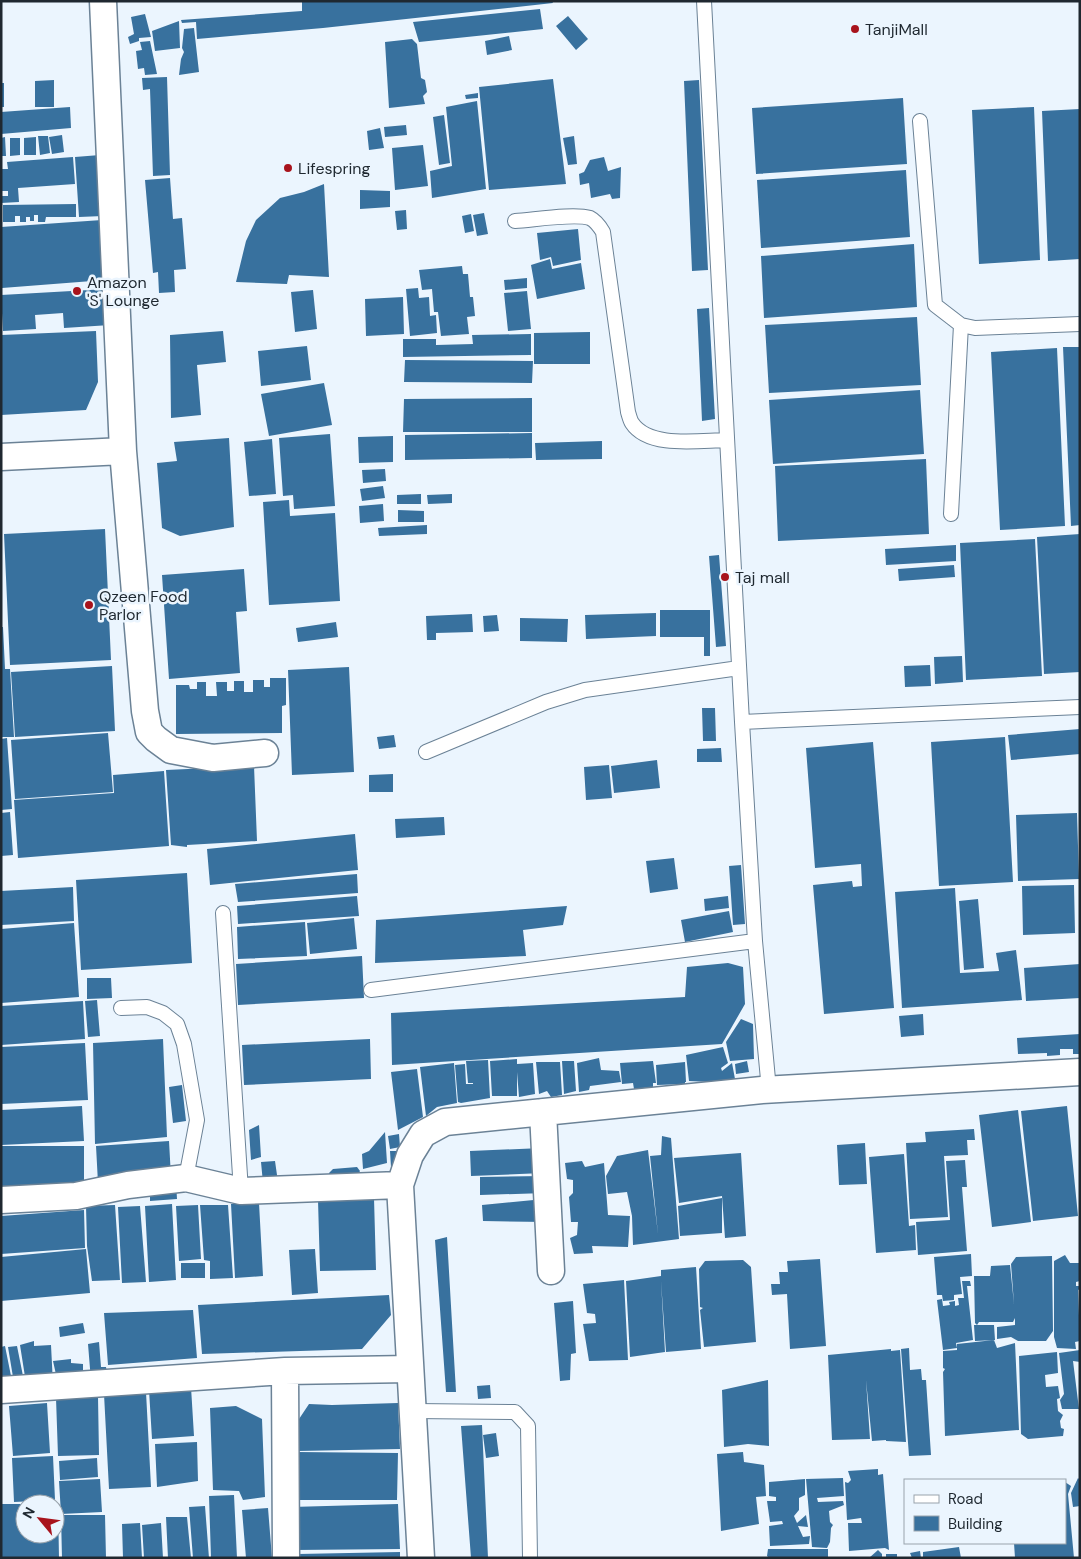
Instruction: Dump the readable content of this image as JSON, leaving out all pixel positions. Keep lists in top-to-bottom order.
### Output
{
  "places": [
    "TanjiMall",
    "Lifespring",
    "Amazon 'S' Lounge",
    "Taj mall",
    "Qzeen Food Parlor"
  ],
  "legend": ["Road", "Building"],
  "north": "top left"
}
